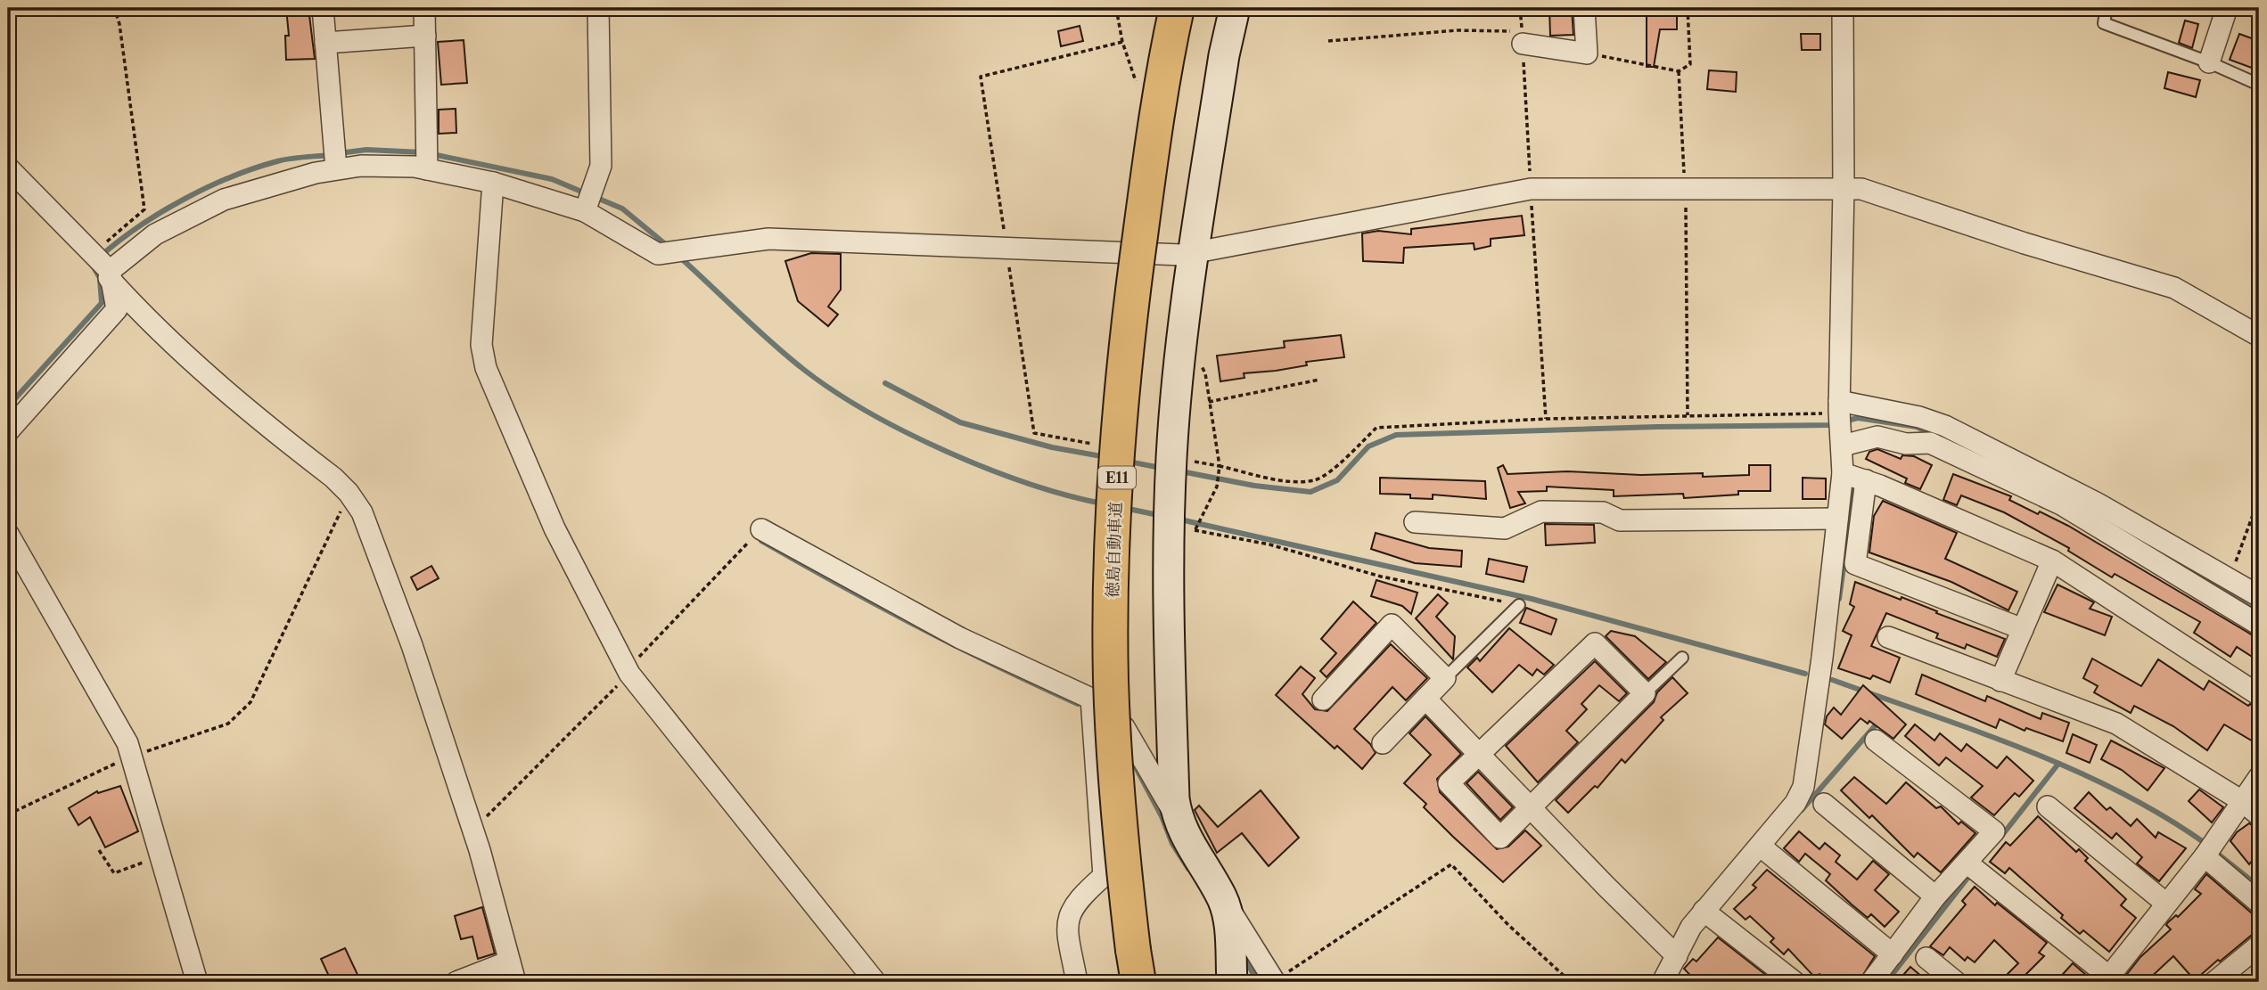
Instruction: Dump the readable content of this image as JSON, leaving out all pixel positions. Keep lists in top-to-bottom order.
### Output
{
  "streets": {
    "highway": ["E11", "徳島自動車道"]
  }
}
